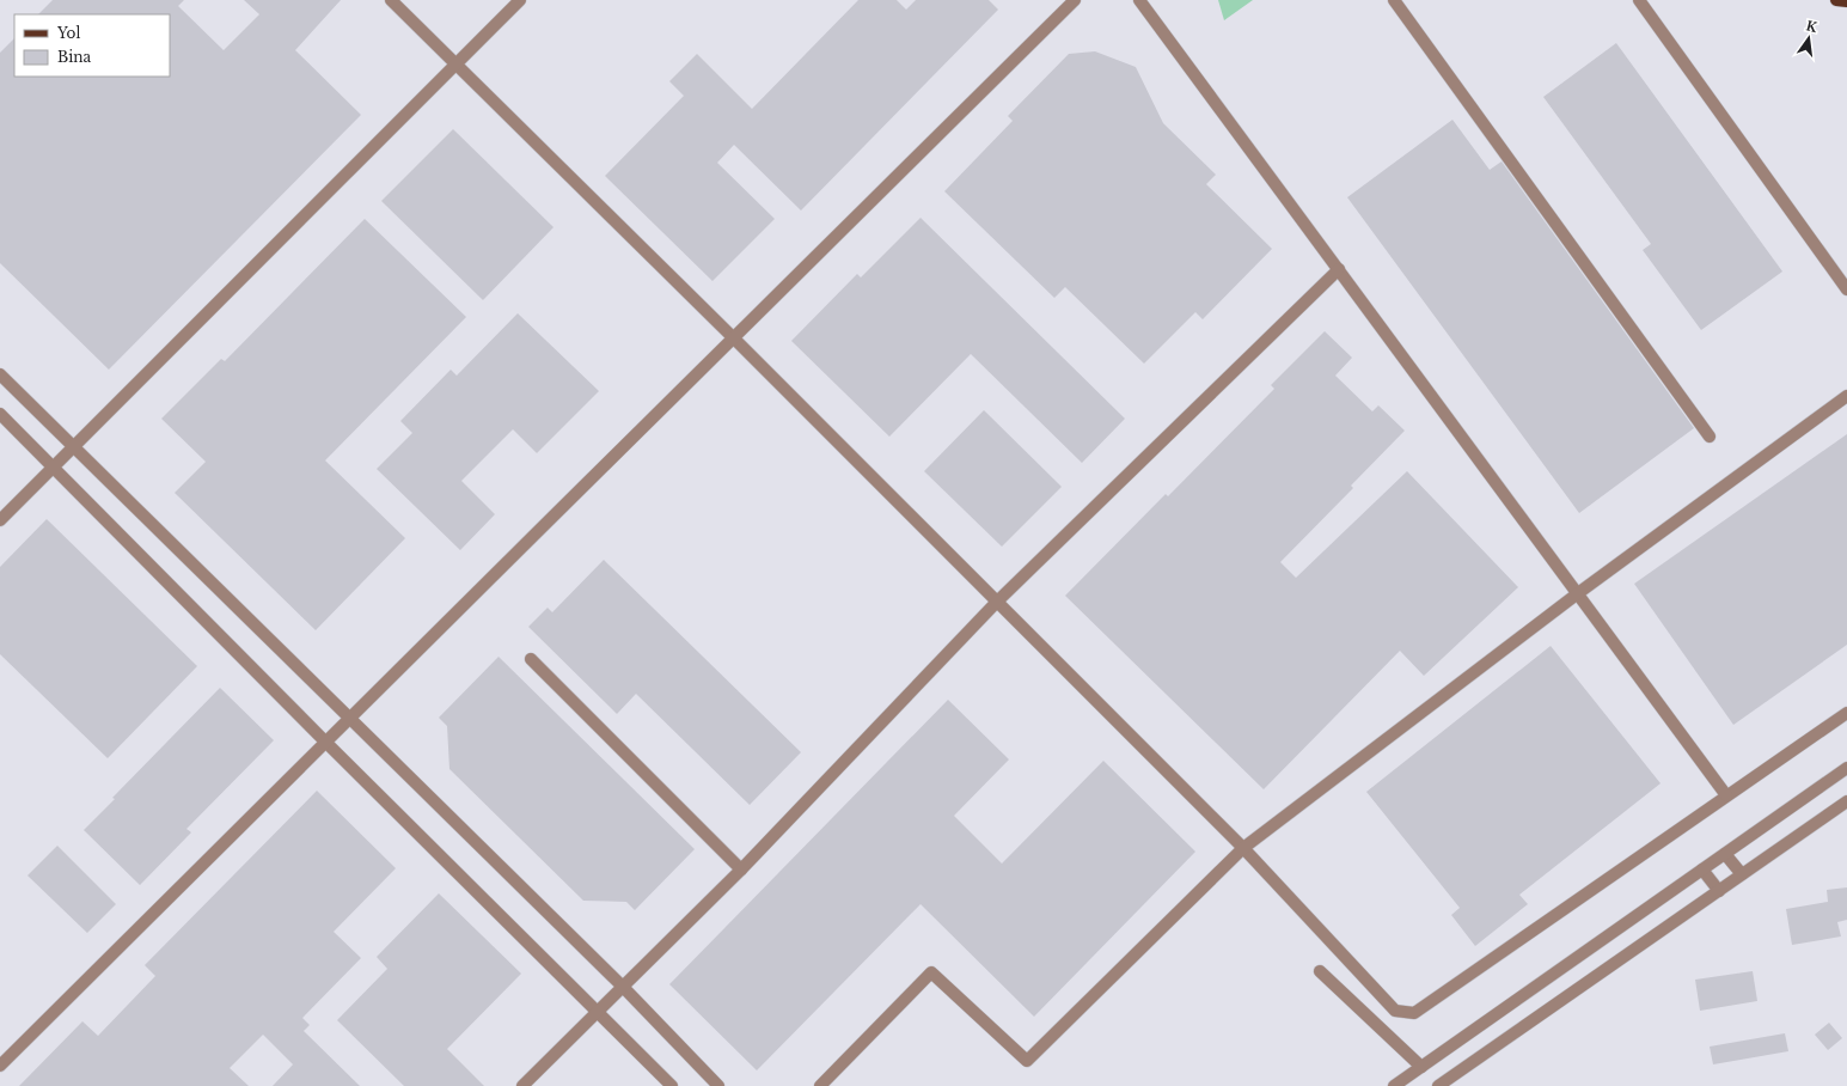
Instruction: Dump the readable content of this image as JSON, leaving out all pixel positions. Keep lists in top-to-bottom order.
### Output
{
  "legend": ["Yol", "Bina"],
  "north": "top"
}
